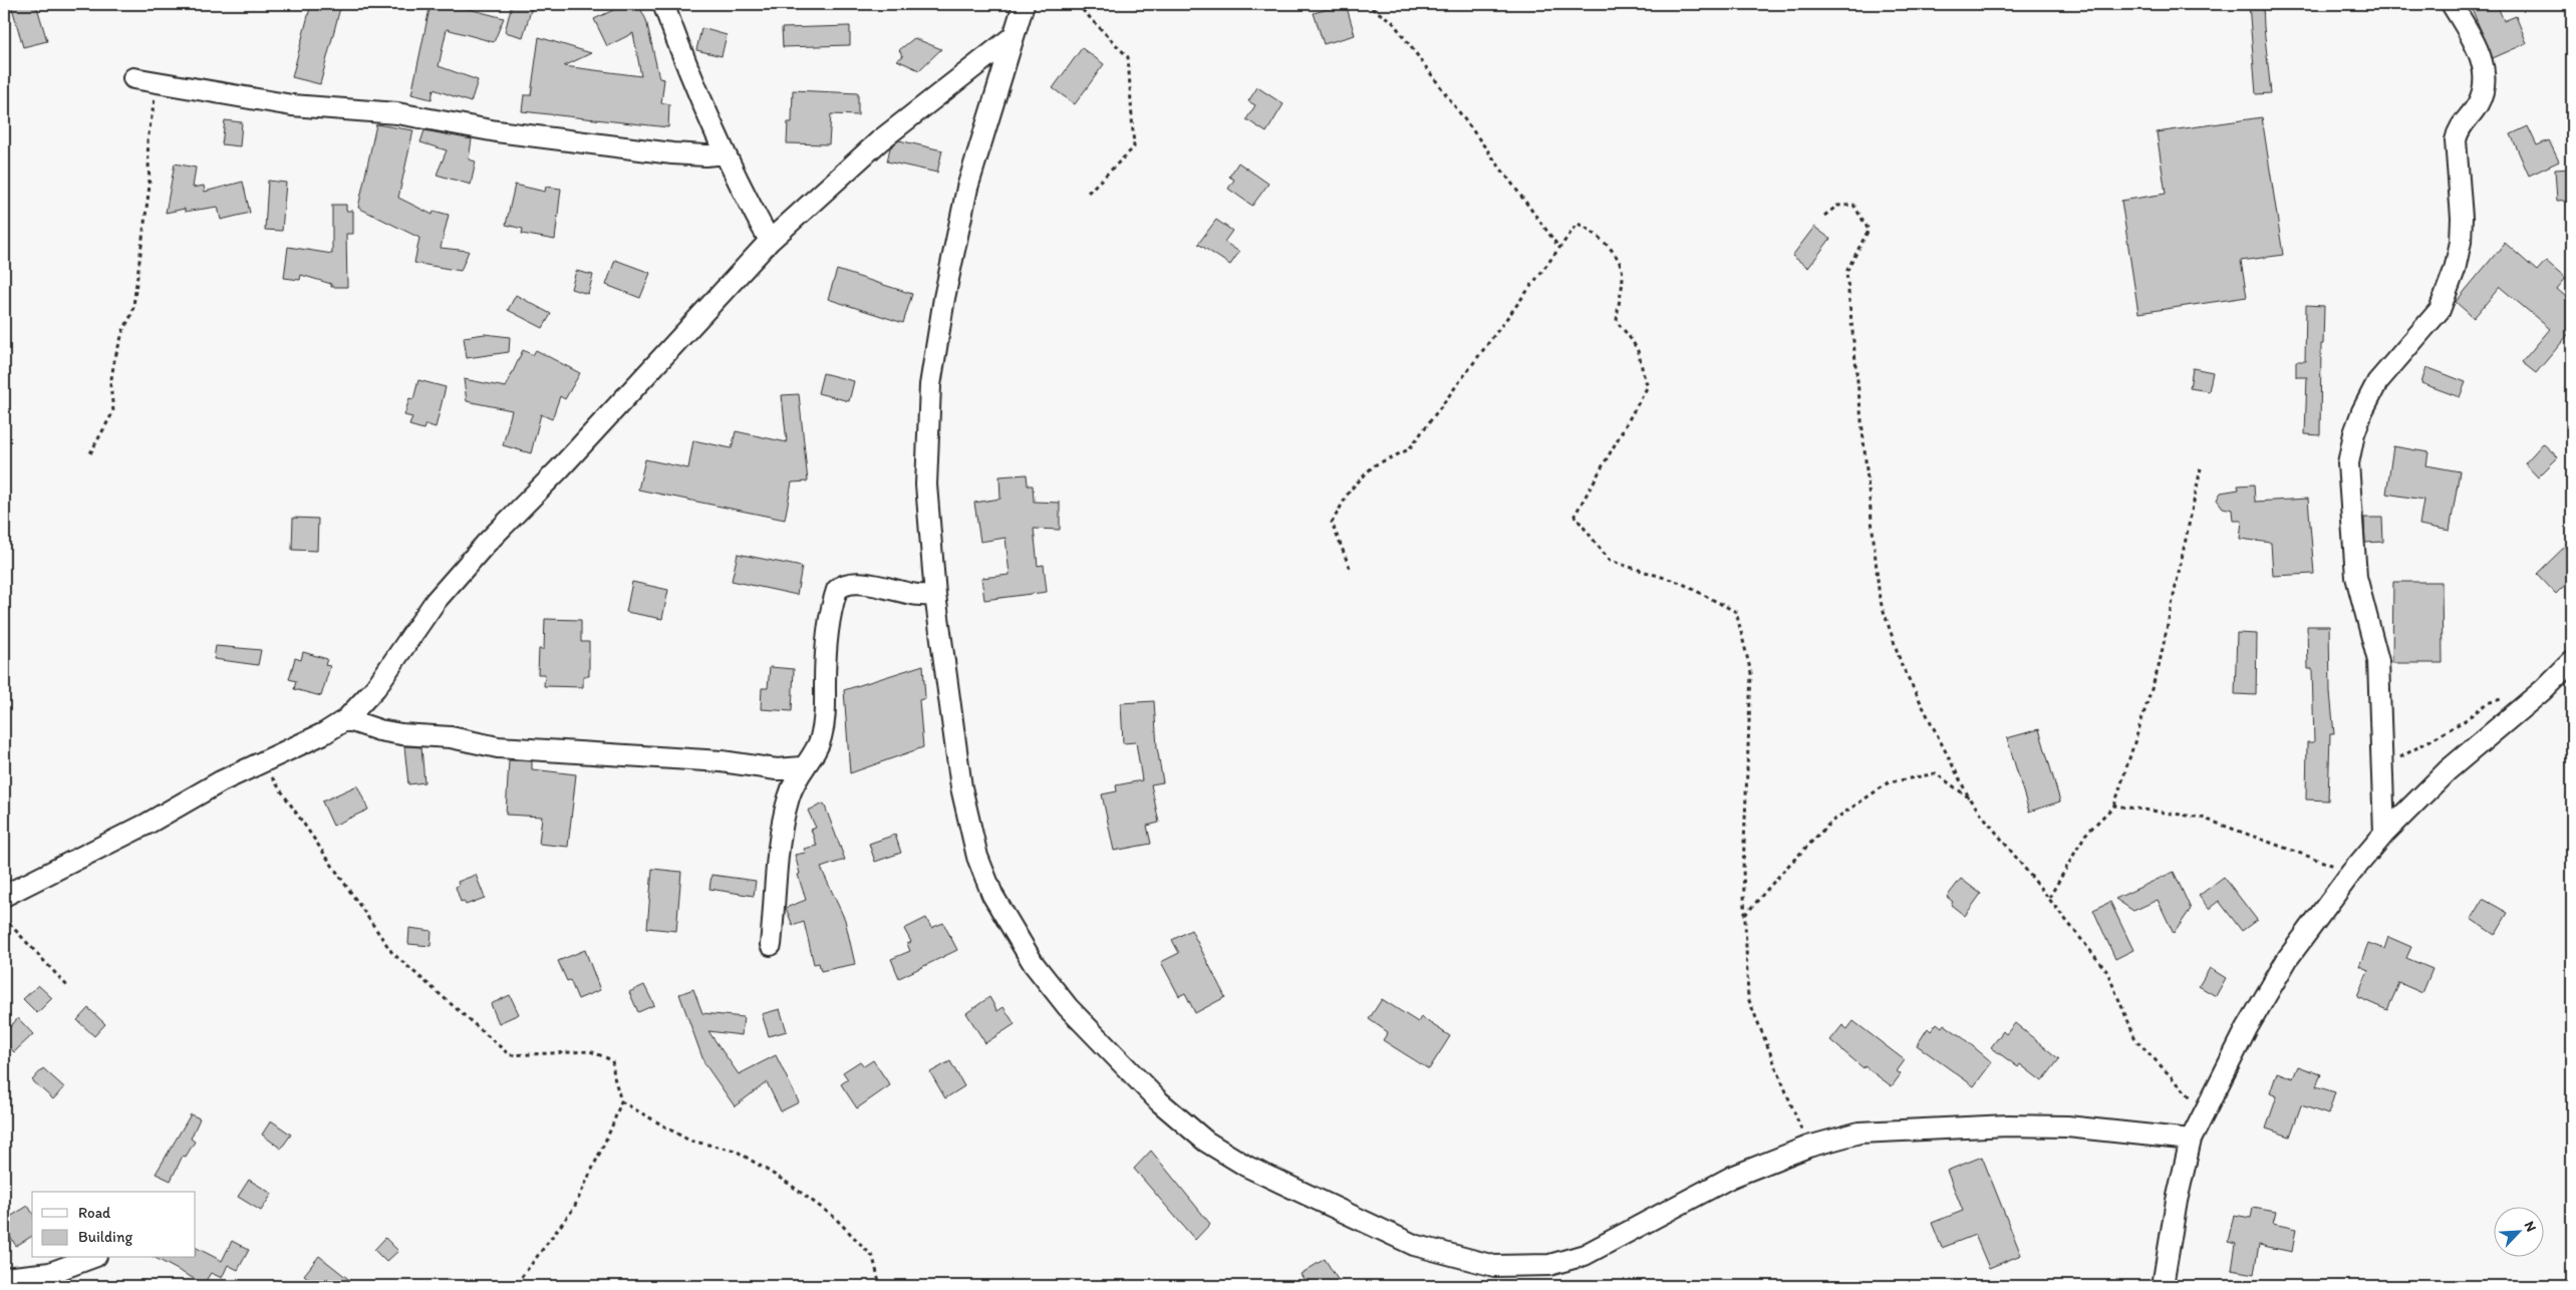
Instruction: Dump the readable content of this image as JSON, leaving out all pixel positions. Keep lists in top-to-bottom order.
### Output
{
  "legend": ["Road", "Building"],
  "north": "top right"
}
